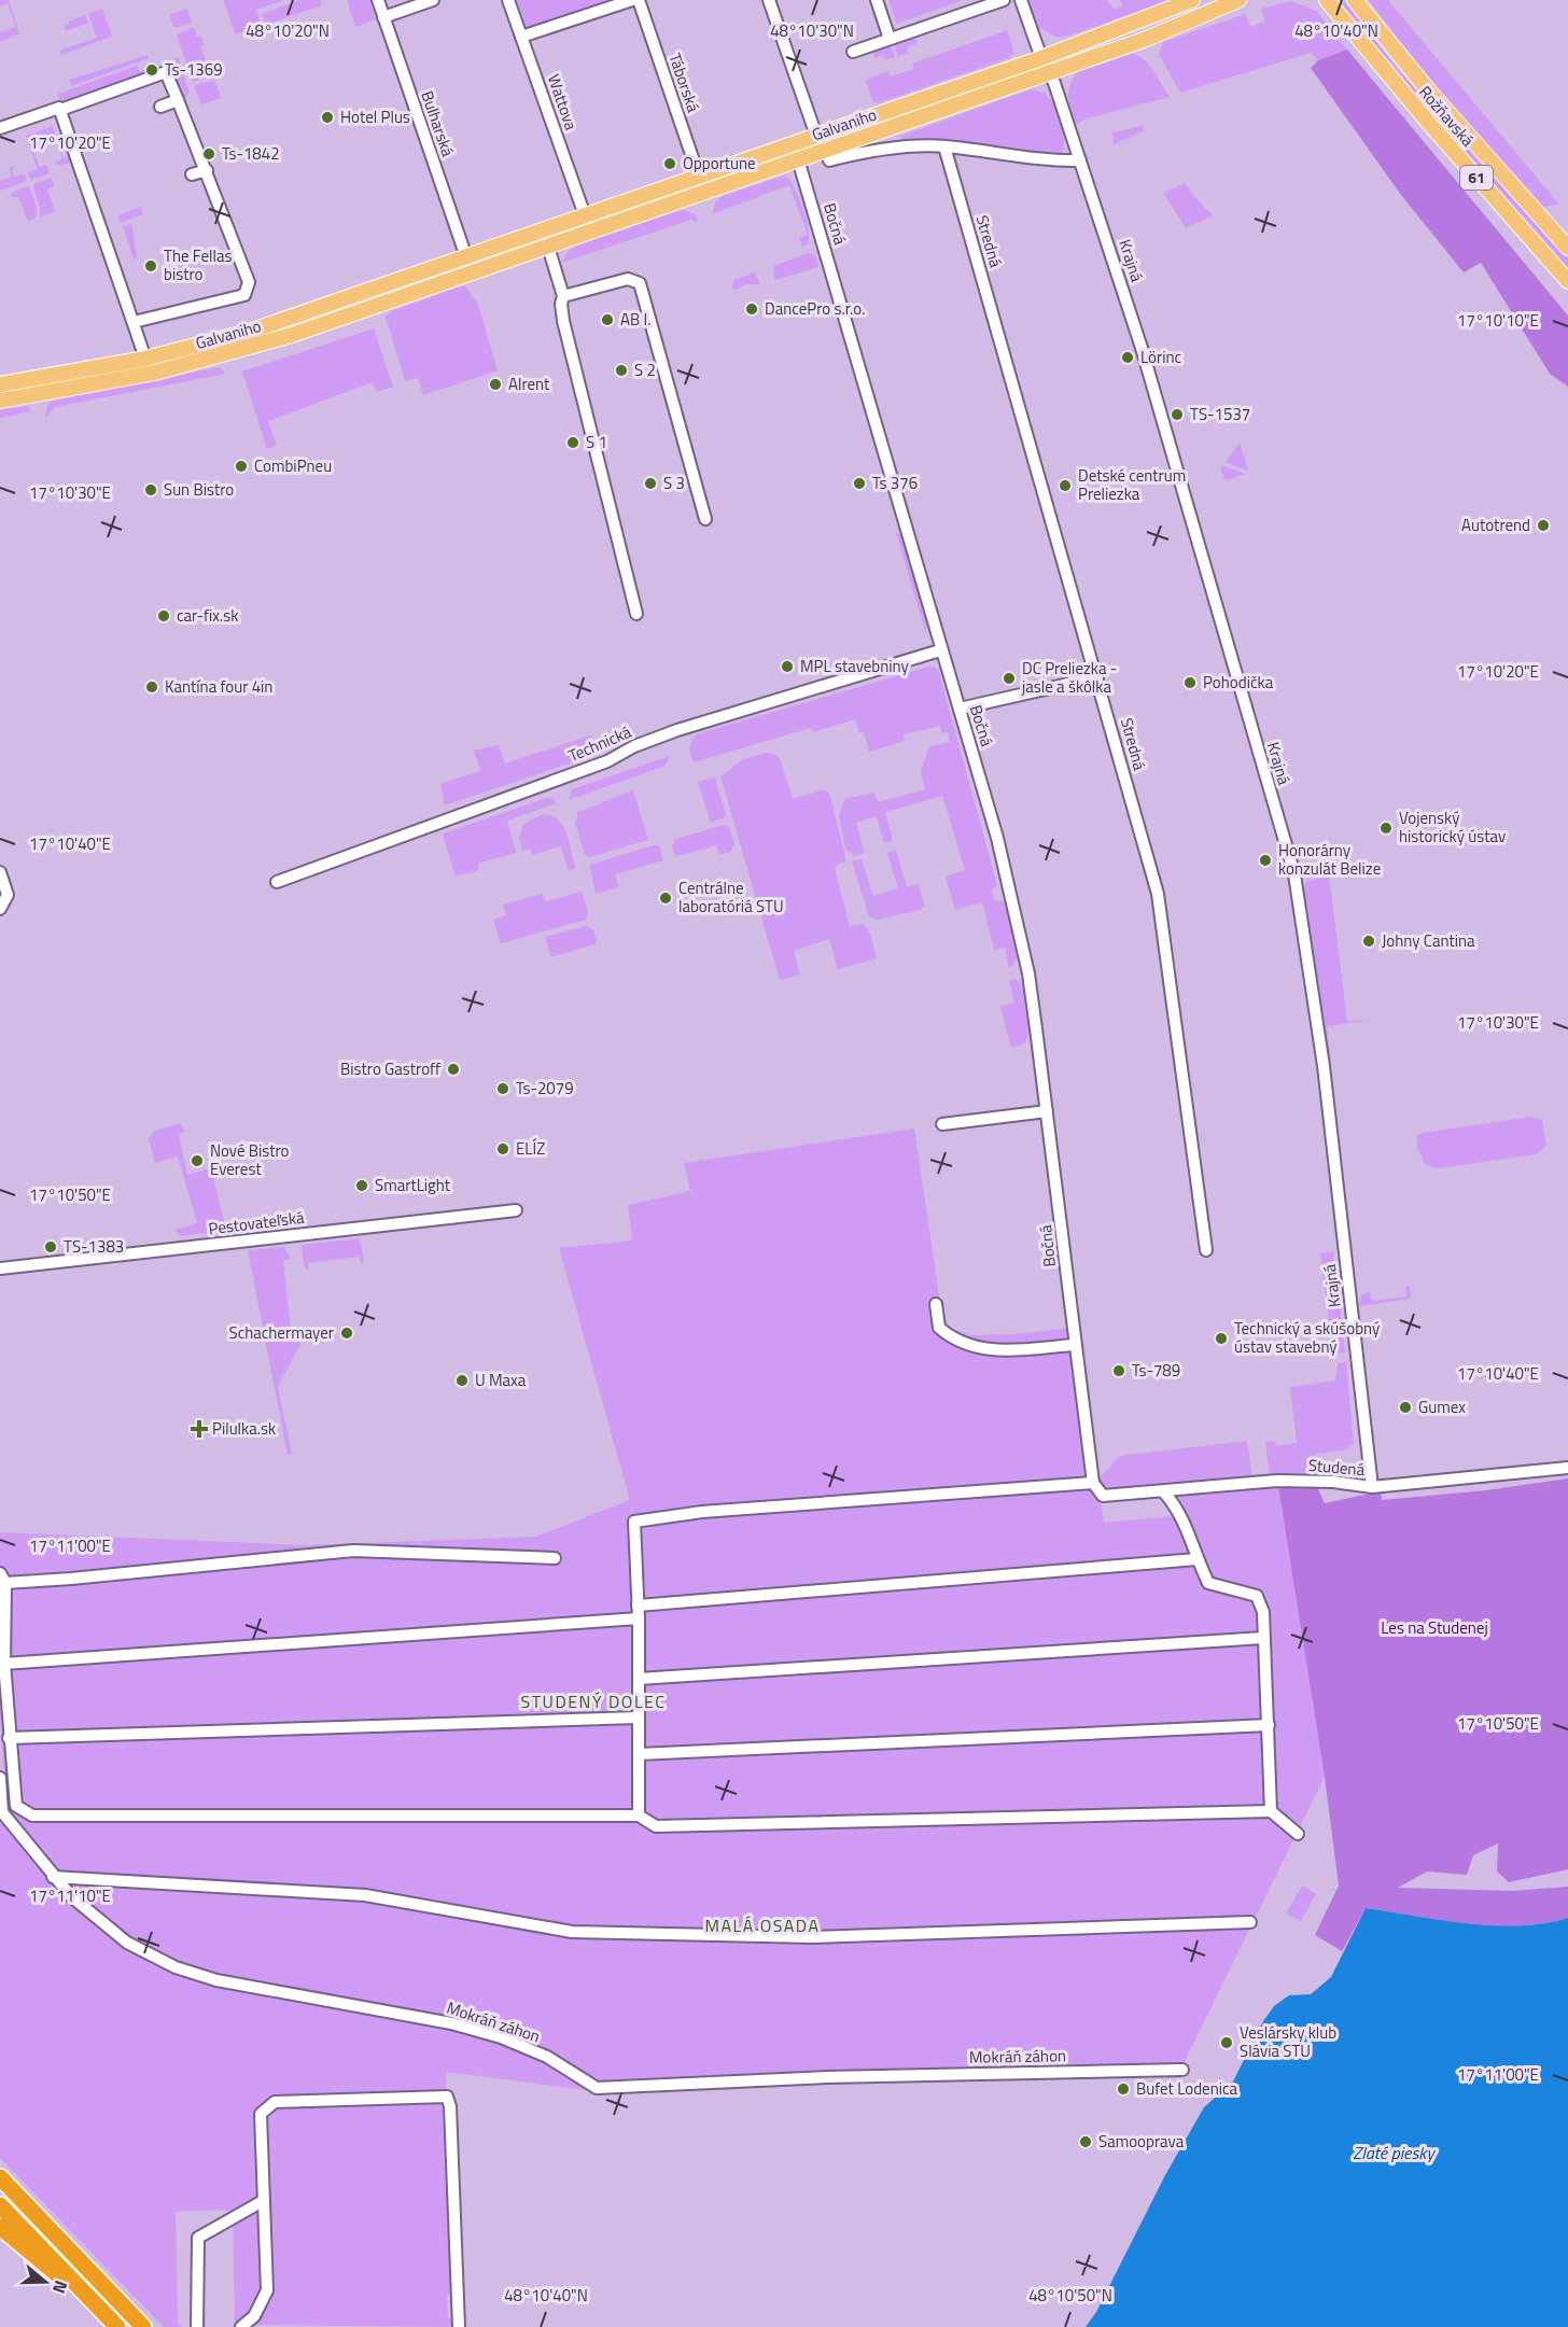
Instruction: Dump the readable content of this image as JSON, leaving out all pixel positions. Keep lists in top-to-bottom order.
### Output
{
  "streets": {
    "main road": ["Rožňavská", "Galvaniho", "61"],
    "street": [
      "Táborská",
      "Wattova",
      "Bulharská",
      "Bočná",
      "Stredná",
      "Krajná",
      "Technická",
      "Pestovateľská",
      "Studená",
      "Mokráň záhon"
    ]
  },
  "crossings": [
    ["Táborská", "Galvaniho"],
    ["Wattova", "Galvaniho"],
    ["Bulharská", "Galvaniho"],
    ["Galvaniho", "Bočná"],
    ["Galvaniho", "Stredná"],
    ["Galvaniho", "Krajná"],
    ["Bočná", "Technická"],
    ["Bočná", "Studená"],
    ["Krajná", "Studená"]
  ],
  "districts": ["STUDENÝ DOLEC", "MALÁ OSADA"],
  "water": ["Zlaté piesky"],
  "parks": ["Les na Studenej"],
  "places": {
    "other": [
      "Ts-1369",
      "Hotel Plus",
      "Ts-1842",
      "Opportune",
      "The Fellas bistro",
      "DancePro s.r.o.",
      "AB I.",
      "Lörinc",
      "S 2",
      "Alrent",
      "TS-1537",
      "S 1",
      "CombiPneu",
      "S 3",
      "Ts 376",
      "Detské centrum Preliezka",
      "Sun Bistro",
      "Autotrend",
      "car-fix.sk",
      "MPL stavebniny",
      "DC Preliezka - jasle a škôlka",
      "Pohodička",
      "Kantína four 4in",
      "Vojenský historický ústav",
      "Honorárny konzulát Belize",
      "Centrálne laboratóriá STU",
      "Johny Cantina",
      "Bistro Gastroff",
      "Ts-2079",
      "ELÍZ",
      "Nové Bistro Everest",
      "SmartLight",
      "TS-1383",
      "Schachermayer",
      "Technický a skúšobný ústav stavebný",
      "Ts-789",
      "U Maxa",
      "Gumex",
      "Veslársky klub Slávia STU",
      "Bufet Lodenica",
      "Samooprava"
    ],
    "health": ["Pilulka.sk"]
  },
  "north": "right",
  "coordinates": [
    "48°10'20\"N",
    "48°10'30\"N",
    "48°10'40\"N",
    "17°10'20\"E",
    "17°10'10\"E",
    "17°10'30\"E",
    "17°10'40\"E",
    "17°10'50\"E",
    "17°11'00\"E",
    "17°11'10\"E",
    "48°10'50\"N"
  ]
}
